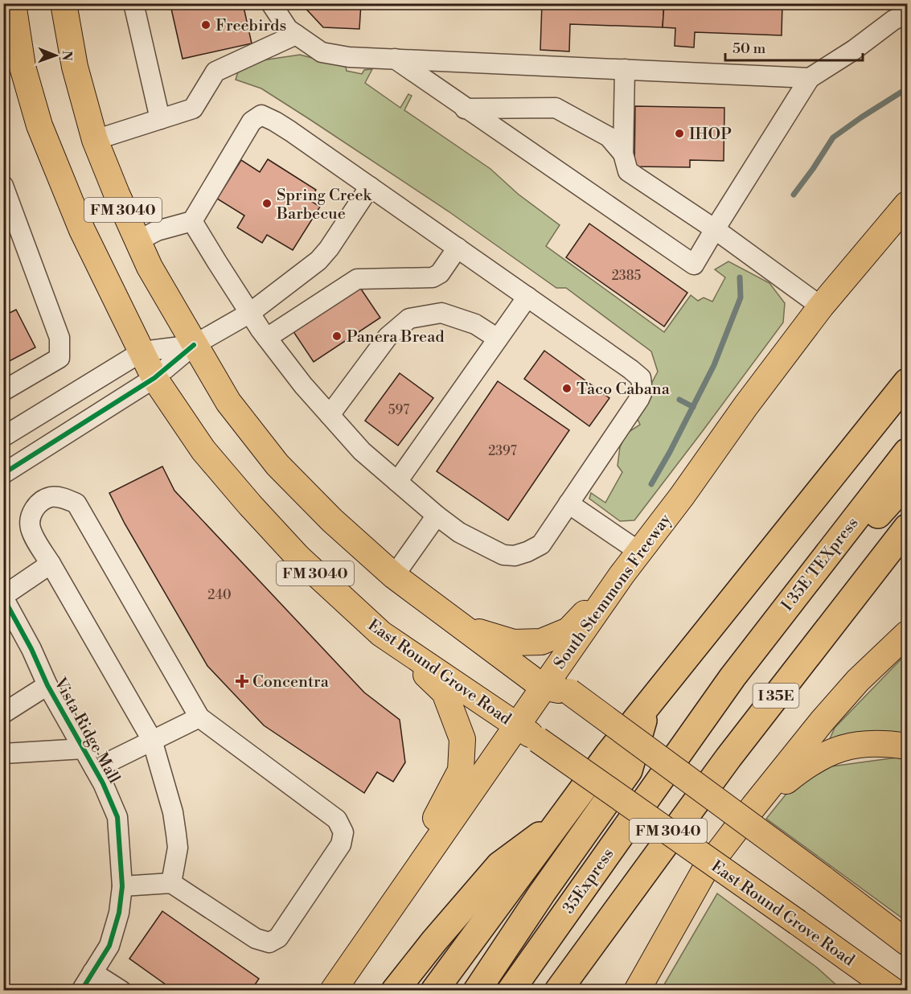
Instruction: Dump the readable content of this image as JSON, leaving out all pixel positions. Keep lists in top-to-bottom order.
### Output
{
  "streets": {
    "highway": ["I 35E TEXpress", "I 35E", "35Express"],
    "main road": ["FM 3040", "South Stemmons Freeway", "East Round Grove Road"],
    "street": ["Vista Ridge Mall"]
  },
  "crossings": [
    ["FM 3040", "South Stemmons Freeway"],
    ["I 35E TEXpress", "35Express"],
    ["South Stemmons Freeway", "East Round Grove Road"]
  ],
  "places": {
    "other": [
      "Freebirds",
      "IHOP",
      "Spring Creek Barbecue",
      "Panera Bread",
      "Taco Cabana"
    ],
    "health": ["Concentra"]
  },
  "house_numbers": [
    "2385",
    "597",
    "2397",
    "240"
  ],
  "scale_bar": "50 m",
  "north": "right"
}
